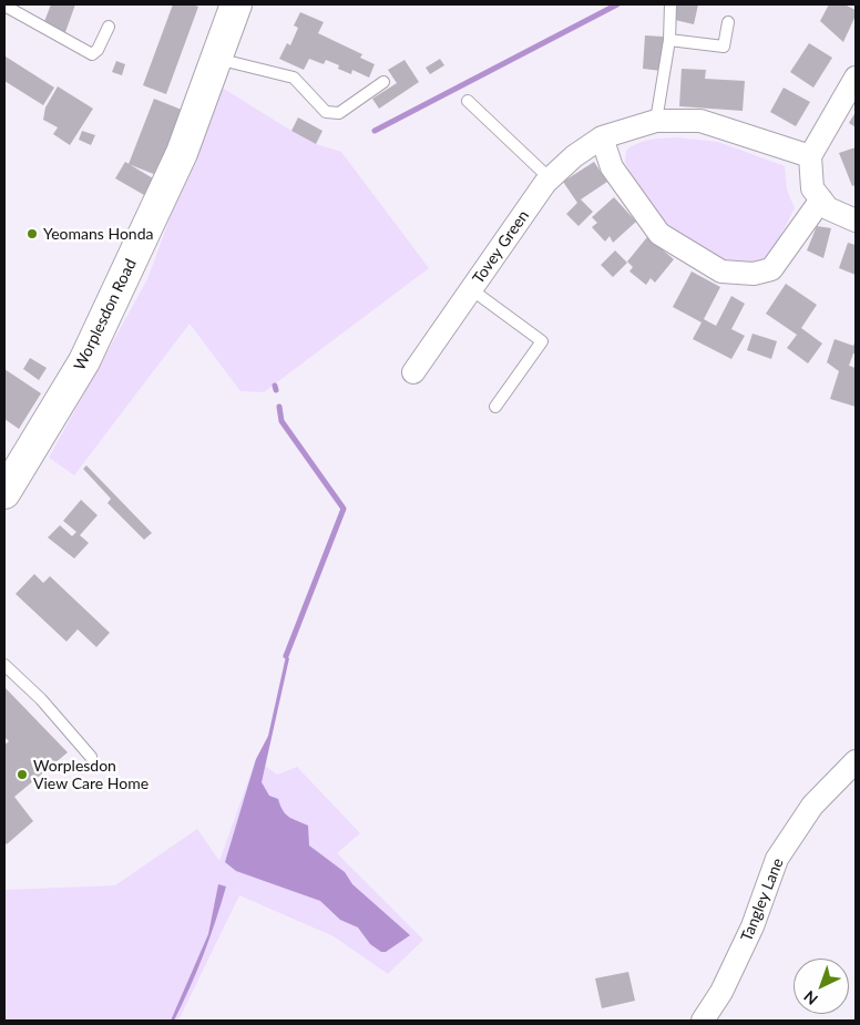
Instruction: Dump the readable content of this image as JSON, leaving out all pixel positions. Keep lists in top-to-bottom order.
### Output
{
  "streets": {
    "main road": ["Worplesdon Road"],
    "street": ["Tovey Green", "Tangley Lane"]
  },
  "places": ["Yeomans Honda", "Worplesdon View Care Home"],
  "north": "bottom left"
}
